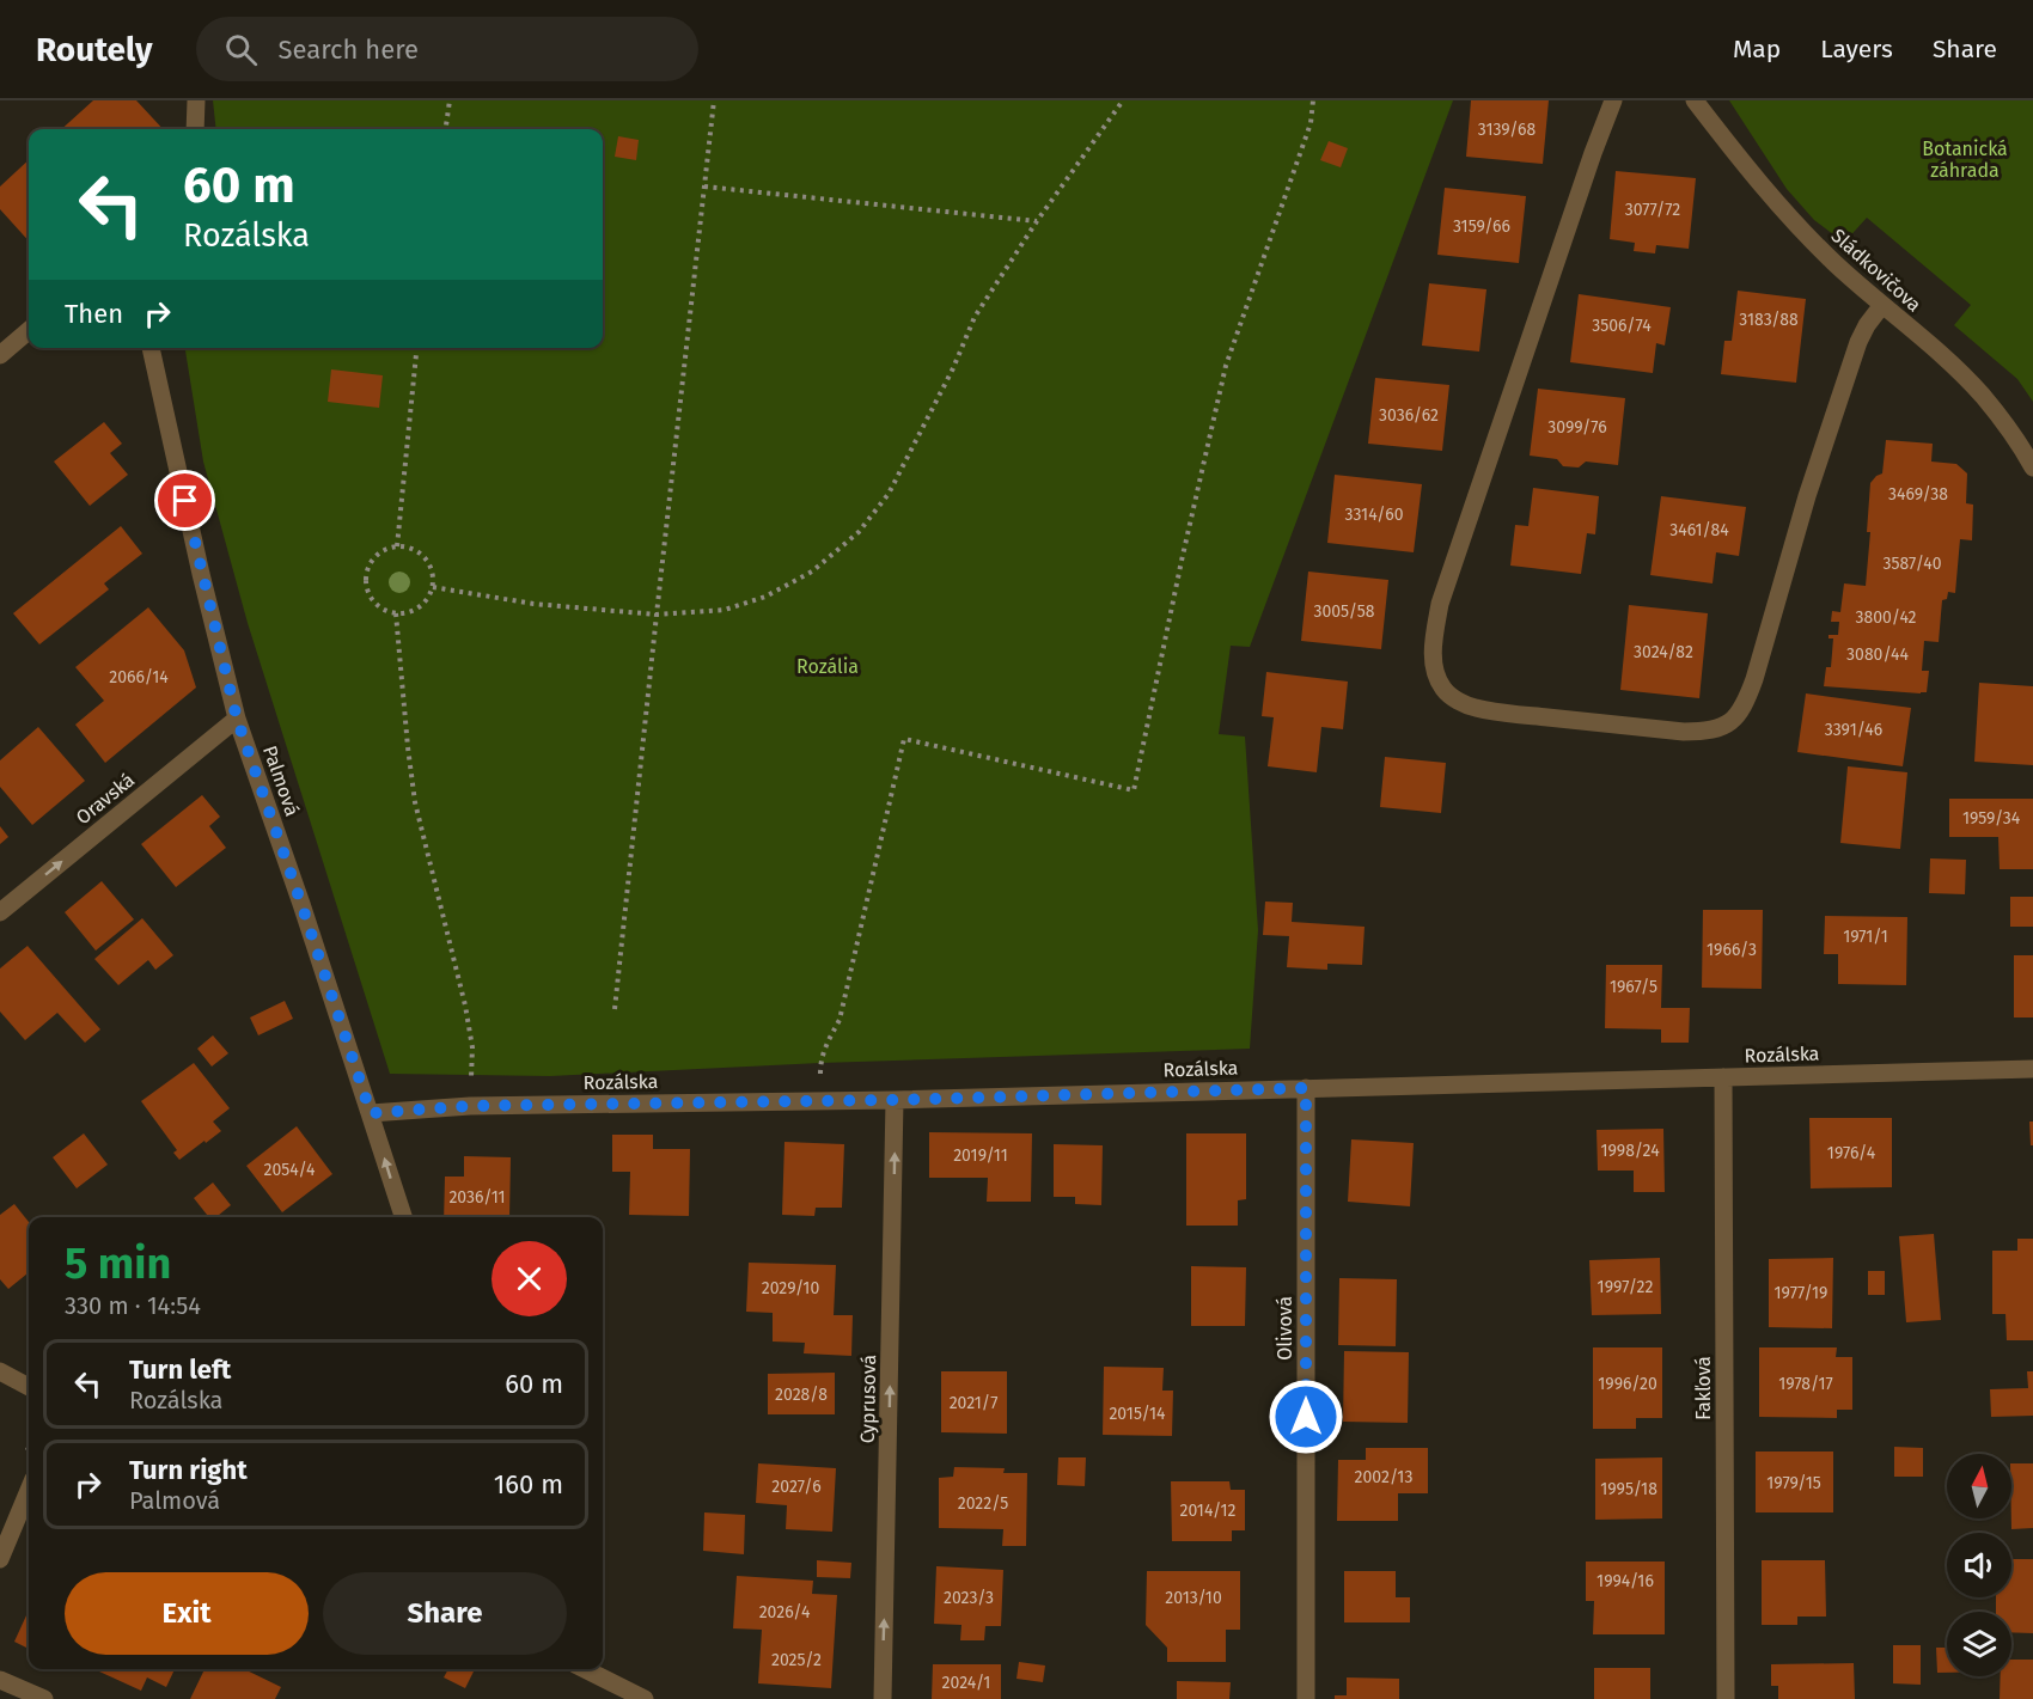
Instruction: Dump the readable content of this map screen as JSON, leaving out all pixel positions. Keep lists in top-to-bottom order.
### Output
{
  "streets": {
    "street": [
      "Sládkovičova",
      "Palmová",
      "Oravská",
      "Rozálska",
      "Olivová",
      "Fakľová",
      "Cyprusová"
    ]
  },
  "crossings": [
    ["Palmová", "Oravská"],
    ["Palmová", "Rozálska"],
    ["Rozálska", "Olivová"],
    ["Rozálska", "Fakľová"],
    ["Rozálska", "Cyprusová"]
  ],
  "one_way": ["Oravská", "Cyprusová"],
  "parks": ["Botanická záhrada", "Rozália"],
  "house_numbers": [
    "3139/68",
    "3077/72",
    "3159/66",
    "3183/88",
    "3506/74",
    "3036/62",
    "3099/76",
    "3469/38",
    "3314/60",
    "3461/84",
    "3587/40",
    "3005/58",
    "3800/42",
    "3024/82",
    "3080/44",
    "2066/14",
    "3391/46",
    "1959/34",
    "1971/1",
    "1966/3",
    "1967/5",
    "1998/24",
    "1976/4",
    "2019/11",
    "2054/4",
    "2036/11",
    "1997/22",
    "2029/10",
    "1977/19",
    "1996/20",
    "1978/17",
    "2028/8",
    "2021/7",
    "2015/14",
    "2002/13",
    "1979/15",
    "2027/6",
    "1995/18",
    "2022/5",
    "2014/12",
    "1994/16",
    "2023/3",
    "2013/10",
    "2026/4",
    "2025/2",
    "2024/1"
  ],
  "north": "top",
  "page": {
    "header": "Routely",
    "search": "Search here",
    "nav": ["Map", "Layers", "Share"],
    "turn": ["60 m", "Rozálska"],
    "then": "Then",
    "heading": ["5 min", "330 m · 14:54"],
    "list": [
      {
        "name": "Turn left",
        "note": "Rozálska",
        "value": "60 m"
      },
      {
        "name": "Turn right",
        "note": "Palmová",
        "value": "160 m"
      }
    ],
    "buttons": ["Exit", "Share"]
  }
}
